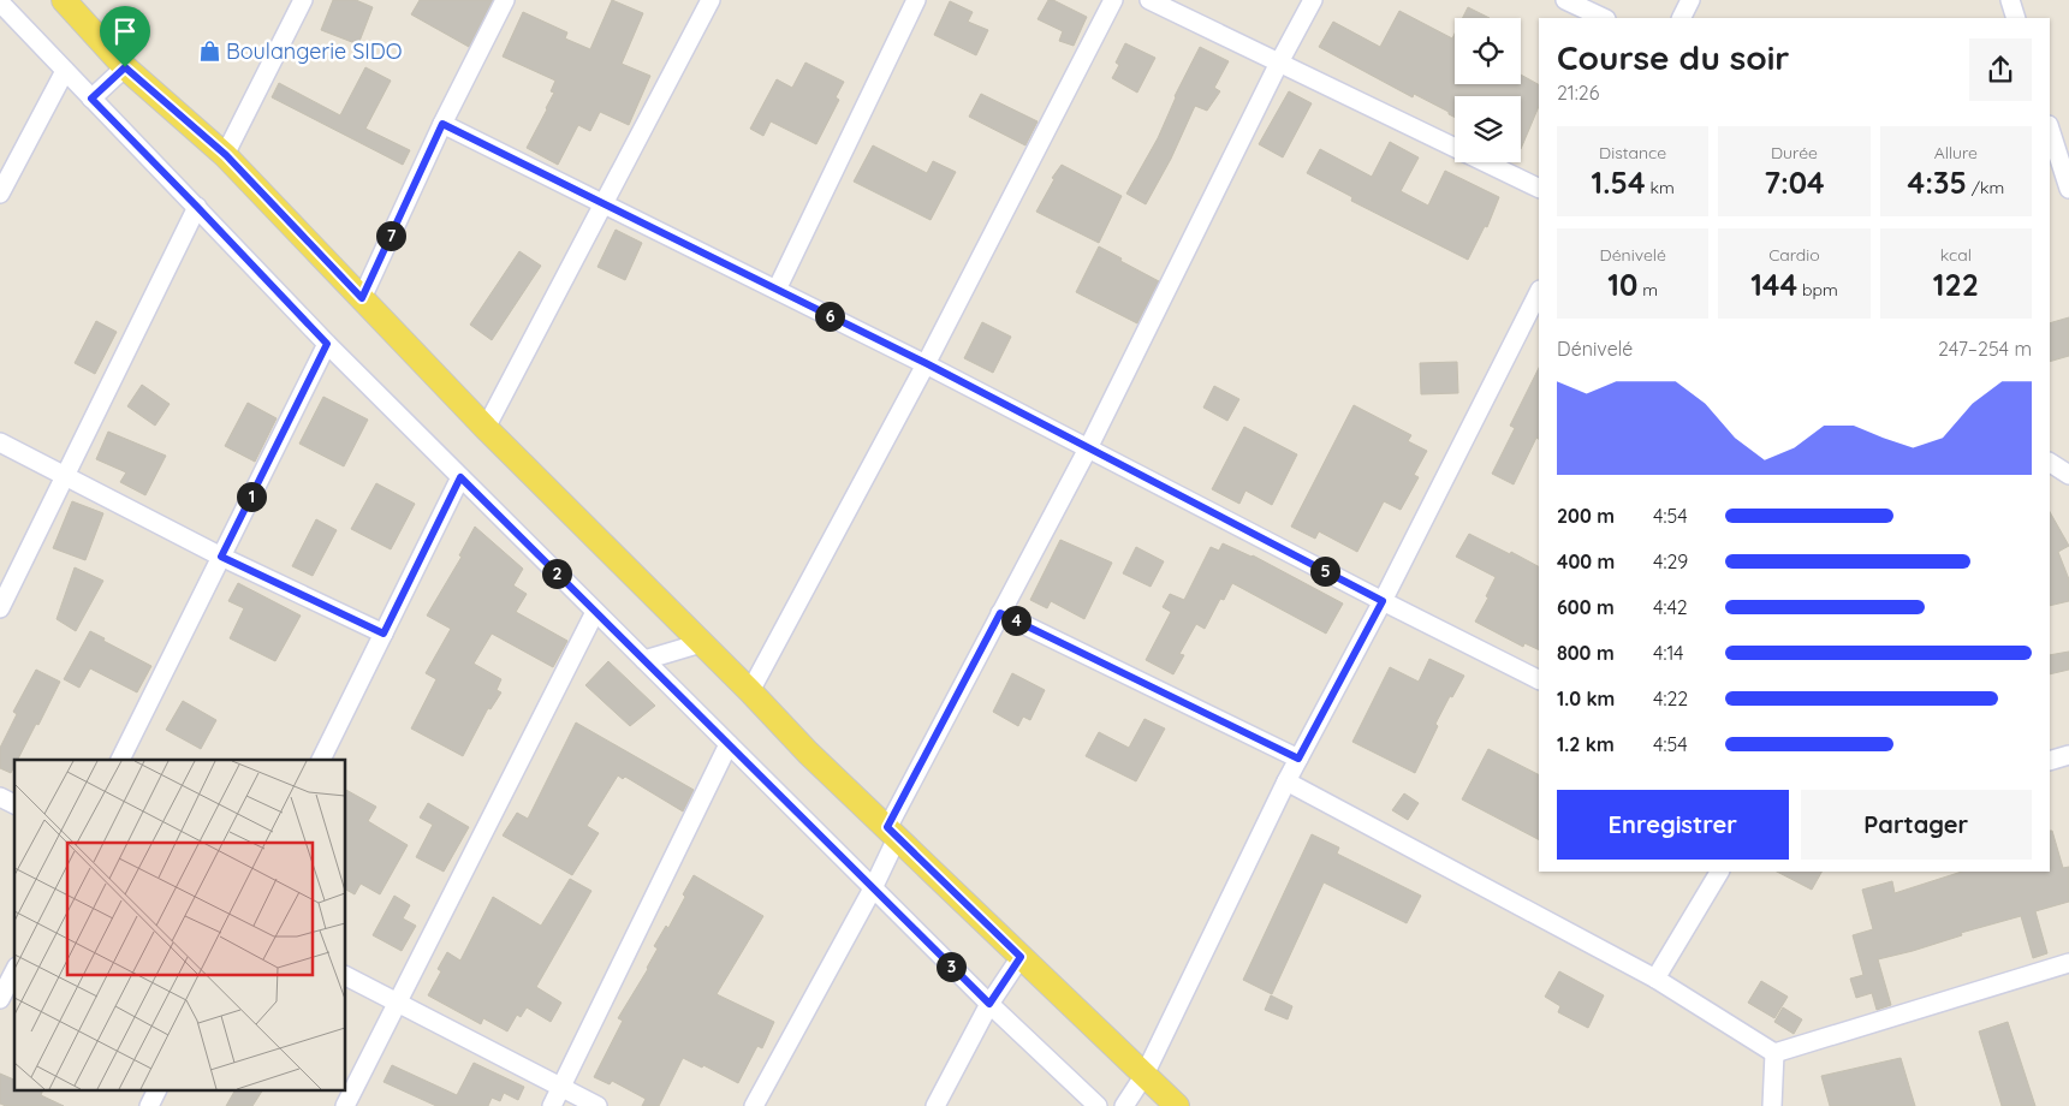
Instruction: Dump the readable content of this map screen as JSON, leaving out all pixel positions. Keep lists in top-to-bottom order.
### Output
{
  "places": {
    "shop": ["Boulangerie SIDO"]
  },
  "page": {
    "heading": ["Course du soir", "21:26"],
    "stats": [
      ["Distance", "1.54 km"],
      ["Durée", "7:04"],
      ["Allure", "4:35 /km"],
      ["Dénivelé", "10 m"],
      ["Cardio", "144 bpm"],
      ["kcal", "122"]
    ],
    "pins": [
      "7",
      "6",
      "1",
      "5",
      "2",
      "4",
      "3"
    ],
    "chart": ["Dénivelé", "247–254 m"],
    "list": [
      {
        "name": "200 m",
        "note": "4:54"
      },
      {
        "name": "400 m",
        "note": "4:29"
      },
      {
        "name": "600 m",
        "note": "4:42"
      },
      {
        "name": "800 m",
        "note": "4:14"
      },
      {
        "name": "1.0 km",
        "note": "4:22"
      },
      {
        "name": "1.2 km",
        "note": "4:54"
      }
    ],
    "buttons": ["Enregistrer", "Partager"]
  }
}
